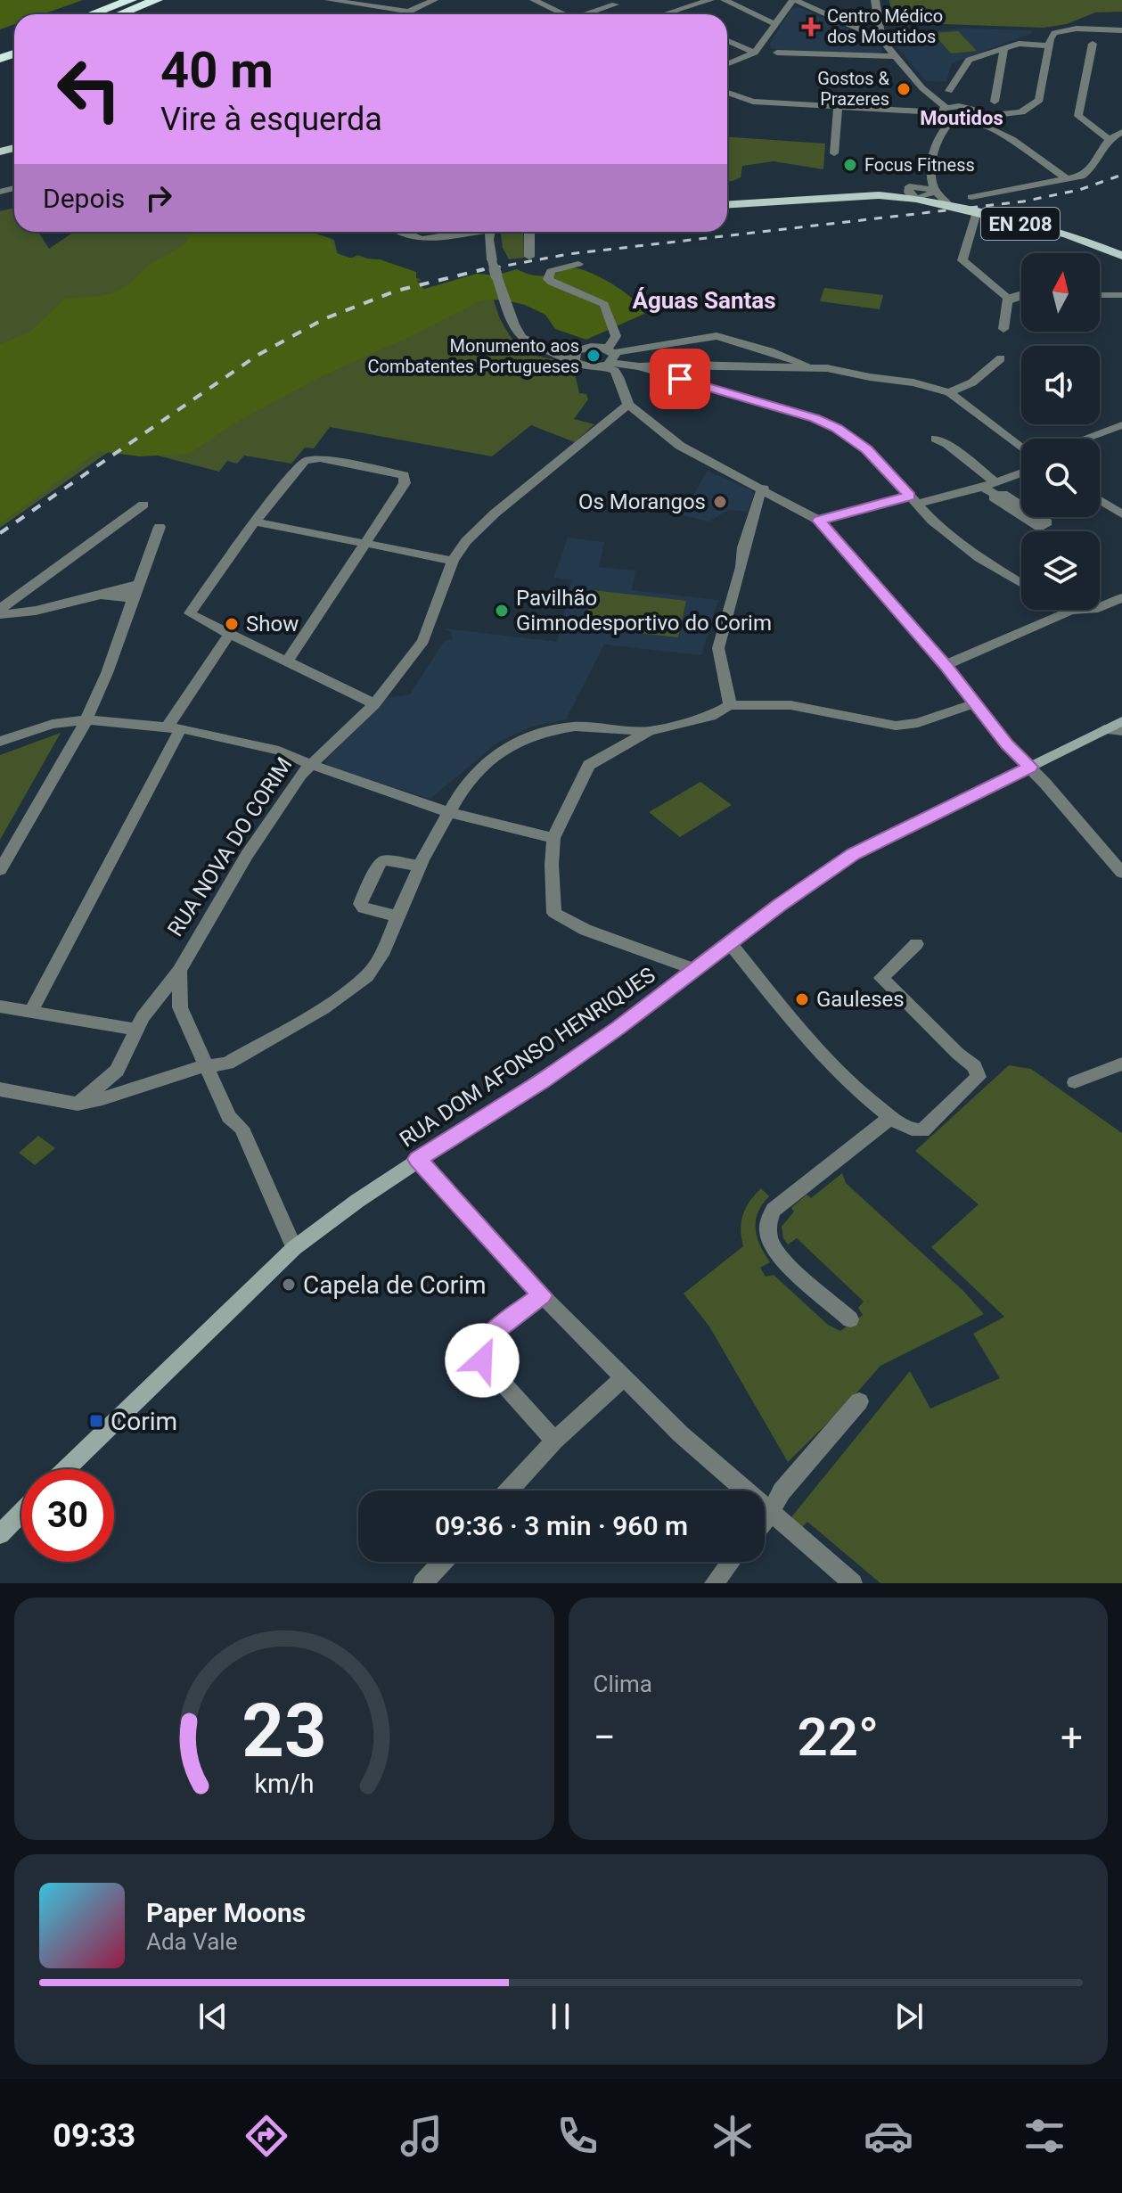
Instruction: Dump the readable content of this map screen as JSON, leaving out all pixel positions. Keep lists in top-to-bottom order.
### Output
{
  "streets": {
    "main road": ["EN 208", "RUA DOM AFONSO HENRIQUES"],
    "street": ["RUA NOVA DO CORIM"]
  },
  "crossings": [
    ["RUA NOVA DO CORIM", "RUA DOM AFONSO HENRIQUES"]
  ],
  "districts": ["Moutidos", "Águas Santas"],
  "places": {
    "health": ["Centro Médico dos Moutidos"],
    "other": [
      "Gostos & Prazeres",
      "Focus Fitness",
      "Monumento aos Combatentes Portugueses",
      "Os Morangos",
      "Pavilhão Gimnodesportivo do Corim",
      "Show",
      "Gauleses",
      "Capela de Corim"
    ],
    "transit": ["Corim"]
  },
  "north": "top",
  "page": {
    "turn": ["40 m", "Vire à esquerda"],
    "then": "Depois",
    "limit": "30",
    "trip": "09:36 · 3 min · 960 m",
    "tile": "Clima",
    "heat": ["−", "22°", "+"],
    "song": ["Paper Moons", "Ada Vale"],
    "tabs": "09:33",
    "gauge": ["23", "km/h"]
  }
}
